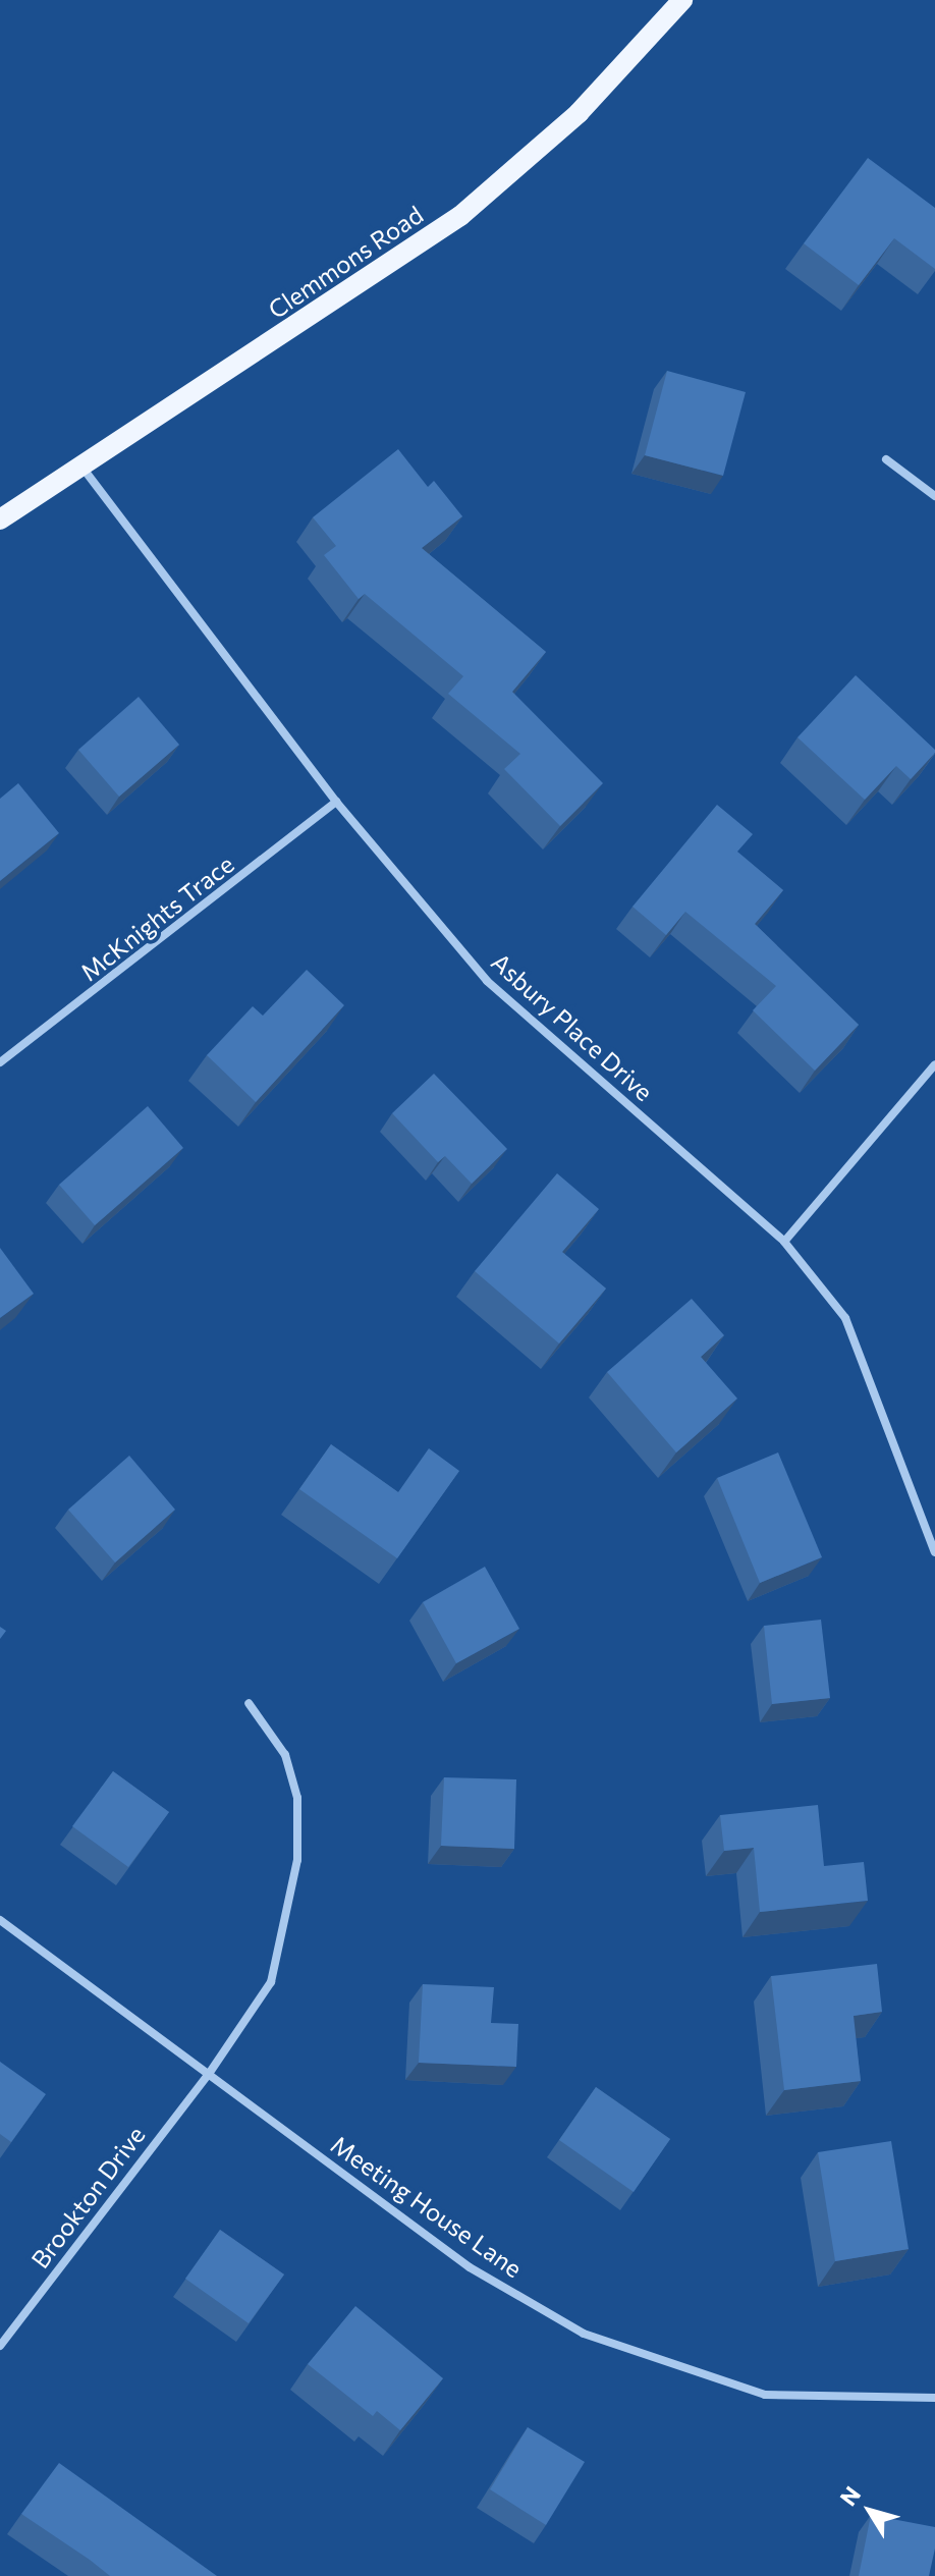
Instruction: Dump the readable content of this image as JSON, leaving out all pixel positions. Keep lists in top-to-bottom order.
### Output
{
  "streets": {
    "main road": ["Clemmons Road"],
    "street": [
      "McKnights Trace",
      "Asbury Place Drive",
      "Brookton Drive",
      "Meeting House Lane"
    ]
  },
  "crossings": [
    ["Clemmons Road", "Asbury Place Drive"],
    ["McKnights Trace", "Asbury Place Drive"],
    ["Brookton Drive", "Meeting House Lane"]
  ],
  "north": "top left"
}
